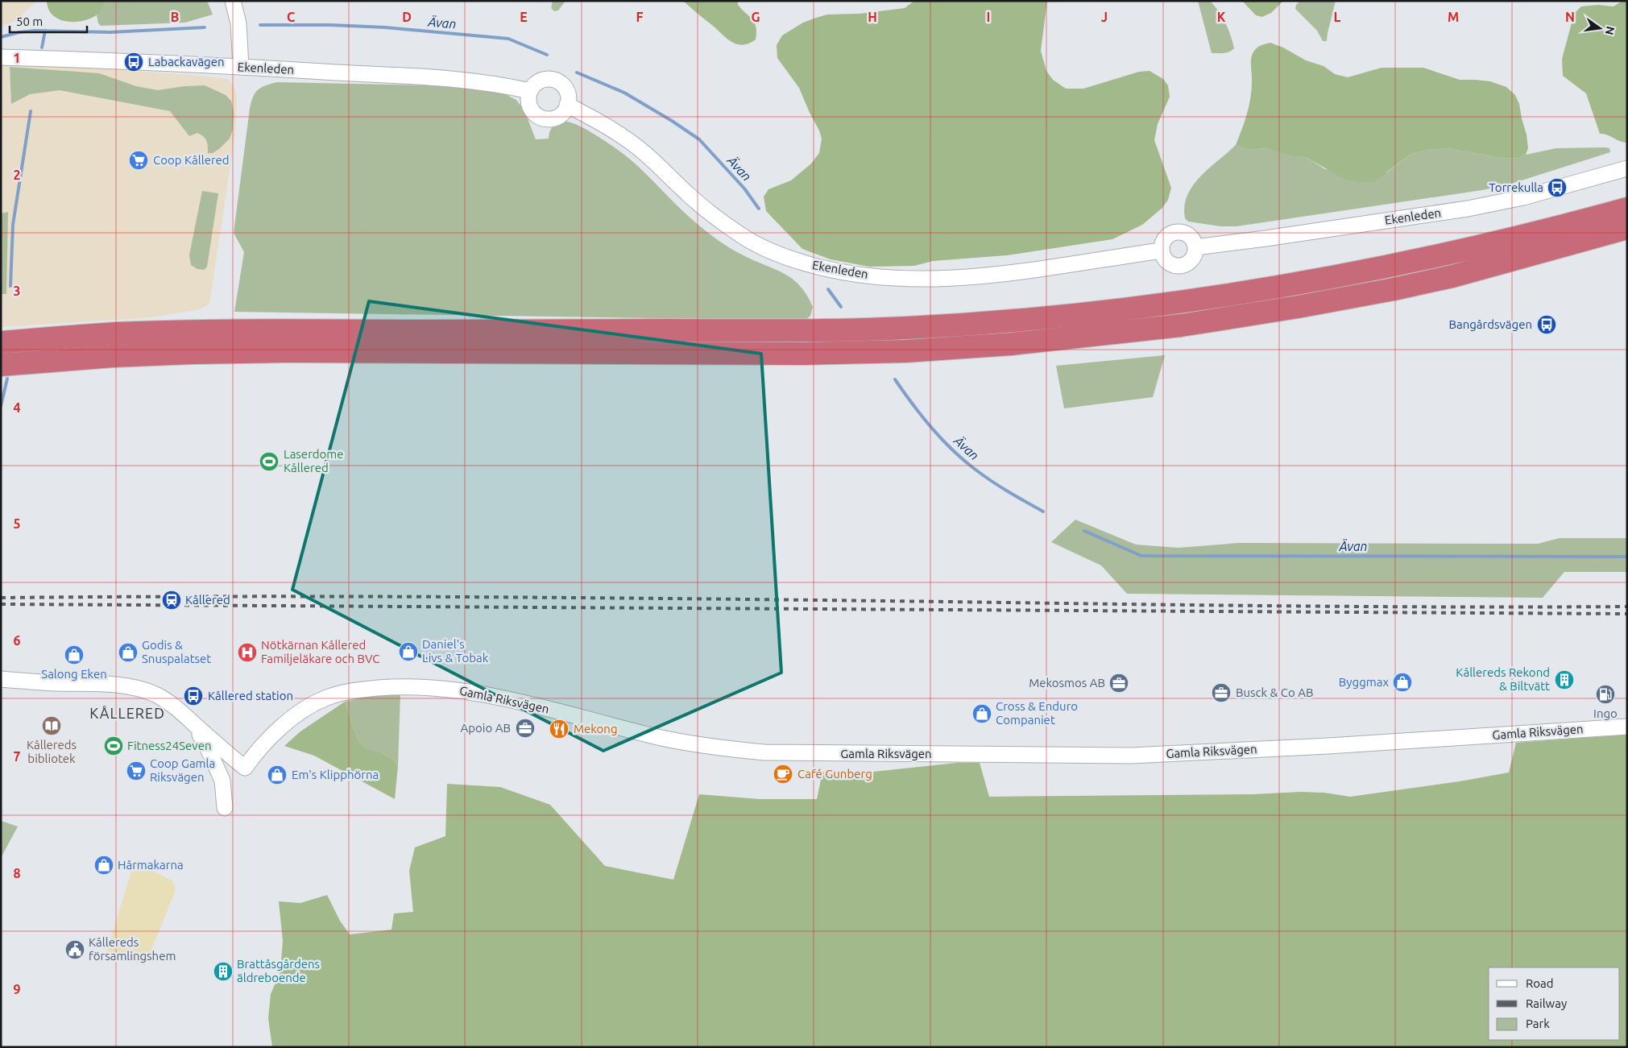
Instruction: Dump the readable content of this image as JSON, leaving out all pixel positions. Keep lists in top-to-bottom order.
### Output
{
  "streets": {
    "street": ["Ekenleden", "Gamla Riksvägen"]
  },
  "districts": ["KÅLLERED"],
  "water": ["Ävan"],
  "places": {
    "bus stop": [
      "Labackavägen",
      "Torrekulla",
      "Bangårdsvägen",
      "Kållered station"
    ],
    "supermarket": ["Coop Kållered", "Coop Gamla Riksvägen"],
    "sports": ["Laserdome Kållered", "Fitness24Seven"],
    "station": ["Kållered"],
    "shop": [
      "Daniel's Livs & Tobak",
      "Godis & Snuspalatset",
      "Salong Eken",
      "Byggmax",
      "Cross & Enduro Companiet",
      "Em's Klipphörna",
      "Hårmakarna"
    ],
    "hospital": ["Nötkärnan Kållered Familjeläkare och BVC"],
    "building": ["Kållereds Rekond & Biltvätt", "Brattåsgårdens äldreboende"],
    "office": ["Mekosmos AB", "Busck & Co AB", "Apoio AB"],
    "fuel station": ["Ingo"],
    "library": ["Kållereds bibliotek"],
    "restaurant": ["Mekong"],
    "cafe": ["Café Gunberg"],
    "public building": ["Kållereds församlingshem"]
  },
  "legend": ["Road", "Railway", "Park"],
  "scale_bar": "50 m",
  "north": "right",
  "grid": {
    "columns": [
      "B",
      "C",
      "D",
      "E",
      "F",
      "G",
      "H",
      "I",
      "J",
      "K",
      "L",
      "M",
      "N"
    ],
    "rows": [
      "1",
      "2",
      "3",
      "4",
      "5",
      "6",
      "7",
      "8",
      "9"
    ]
  }
}
